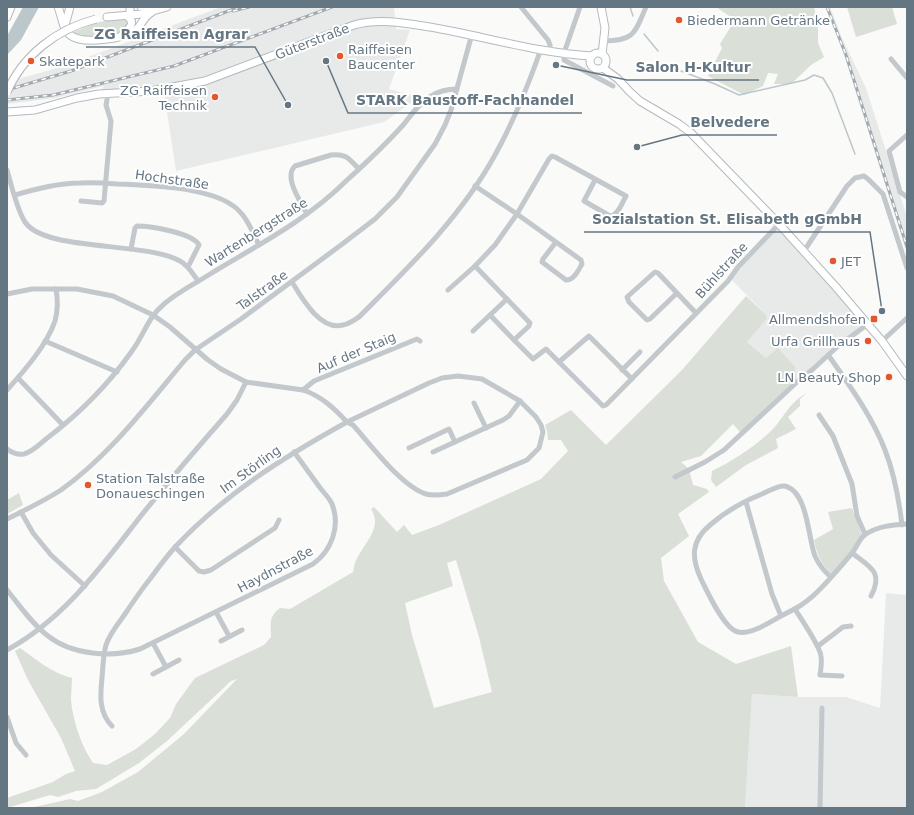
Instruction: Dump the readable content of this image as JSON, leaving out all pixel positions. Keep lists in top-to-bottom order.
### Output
{
  "streets": {
    "main road": ["Güterstraße"],
    "street": [
      "Hochstraße",
      "Wartenbergstraße",
      "Bühlstraße",
      "Talstraße",
      "Auf der Staig",
      "Im Störling",
      "Haydnstraße"
    ]
  },
  "crossings": [
    ["Güterstraße", "Talstraße"],
    ["Hochstraße", "Wartenbergstraße"],
    ["Wartenbergstraße", "Talstraße"],
    ["Wartenbergstraße", "Im Störling"],
    ["Talstraße", "Im Störling"],
    ["Auf der Staig", "Im Störling"],
    ["Im Störling", "Haydnstraße"]
  ],
  "places": {
    "other": [
      "Biedermann Getränke",
      "Raiffeisen Baucenter",
      "Skatepark",
      "STARK Baustoff-Fachhandel",
      "Salon H-Kultur",
      "ZG Raiffeisen Technik",
      "ZG Raiffeisen Agrar",
      "Belvedere",
      "JET",
      "Sozialstation St. Elisabeth gGmbH",
      "Urfa Grillhaus",
      "LN Beauty Shop",
      "Station Talstraße Donaueschingen"
    ],
    "transit": ["Allmendshofen"]
  }
}
